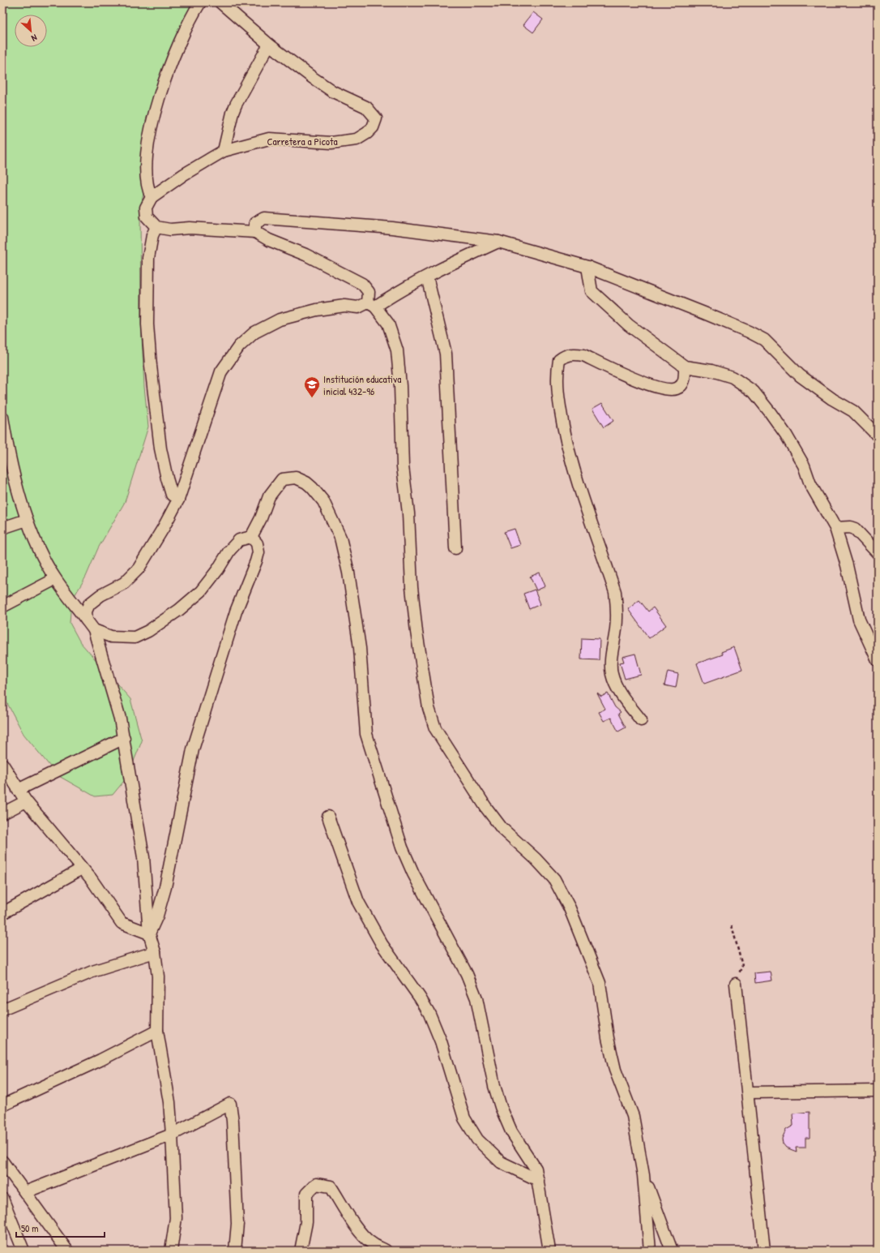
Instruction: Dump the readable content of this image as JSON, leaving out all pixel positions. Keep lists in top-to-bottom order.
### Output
{
  "streets": {
    "street": ["Carretera a Picota"]
  },
  "places": {
    "school or university": ["Institución educativa inicial 432-96"]
  },
  "scale_bar": "50 m",
  "north": "bottom right"
}
